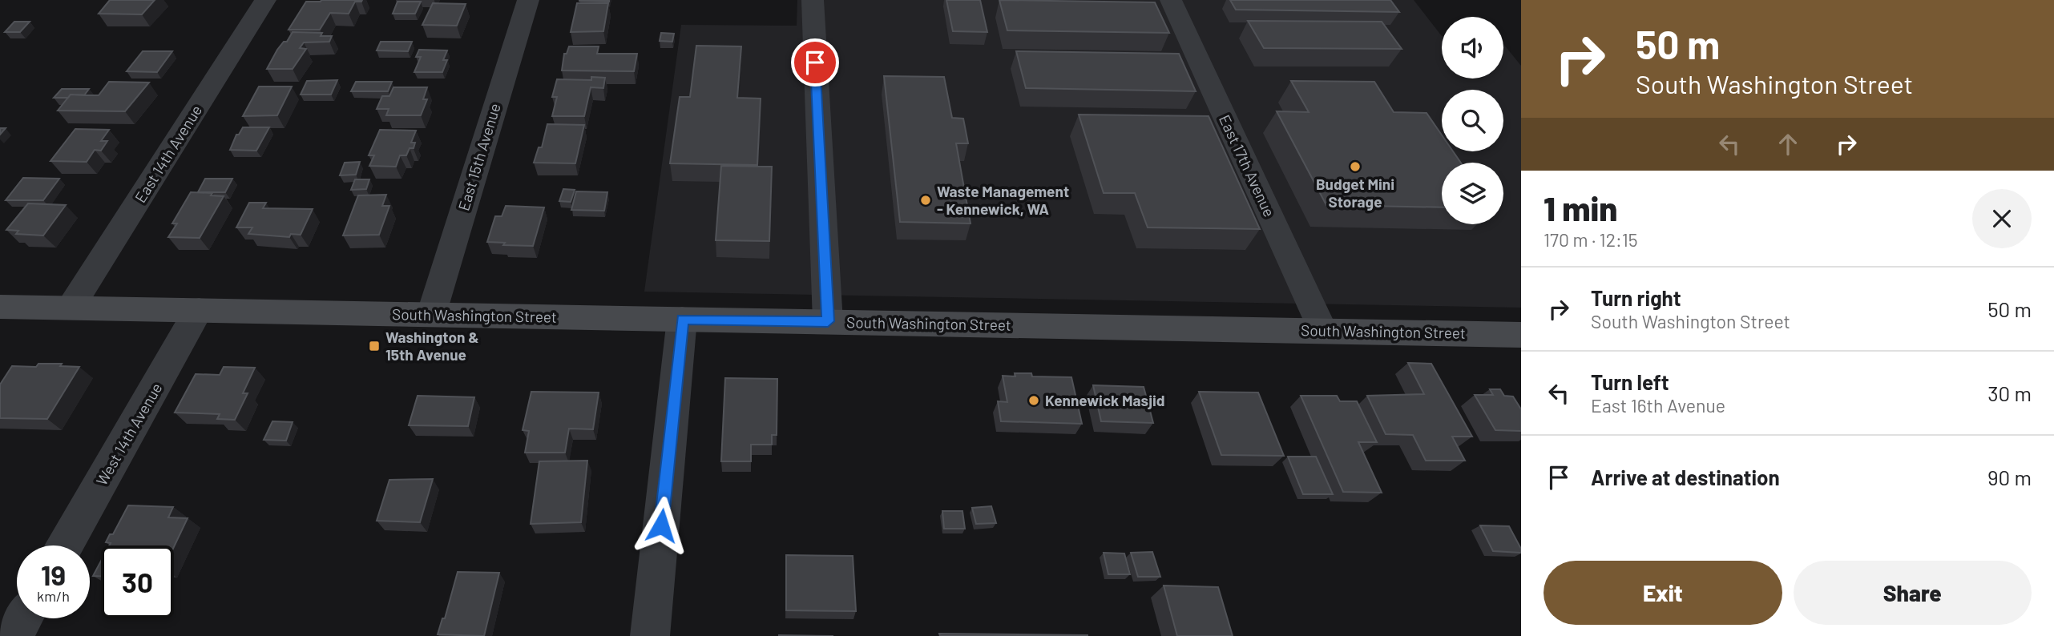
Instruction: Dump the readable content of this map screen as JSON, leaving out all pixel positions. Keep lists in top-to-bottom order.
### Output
{
  "streets": {
    "main road": ["South Washington Street"],
    "street": [
      "East 14th Avenue",
      "East 15th Avenue",
      "East 17th Avenue",
      "West 14th Avenue"
    ]
  },
  "crossings": [
    ["East 14th Avenue", "South Washington Street"],
    ["East 15th Avenue", "South Washington Street"],
    ["East 17th Avenue", "South Washington Street"],
    ["South Washington Street", "West 14th Avenue"]
  ],
  "places": {
    "other": ["Budget Mini Storage", "Waste Management - Kennewick, WA", "Kennewick Masjid"],
    "transit": ["Washington & 15th Avenue"]
  },
  "page": {
    "turn": ["50 m", "South Washington Street"],
    "heading": ["1 min", "170 m · 12:15"],
    "list": [
      {
        "name": "Turn right",
        "note": "South Washington Street",
        "value": "50 m"
      },
      {
        "name": "Turn left",
        "note": "East 16th Avenue",
        "value": "30 m"
      },
      {
        "name": "Arrive at destination",
        "value": "90 m"
      }
    ],
    "speed": "19 km/h",
    "limit": "30",
    "buttons": ["Exit", "Share"]
  }
}
